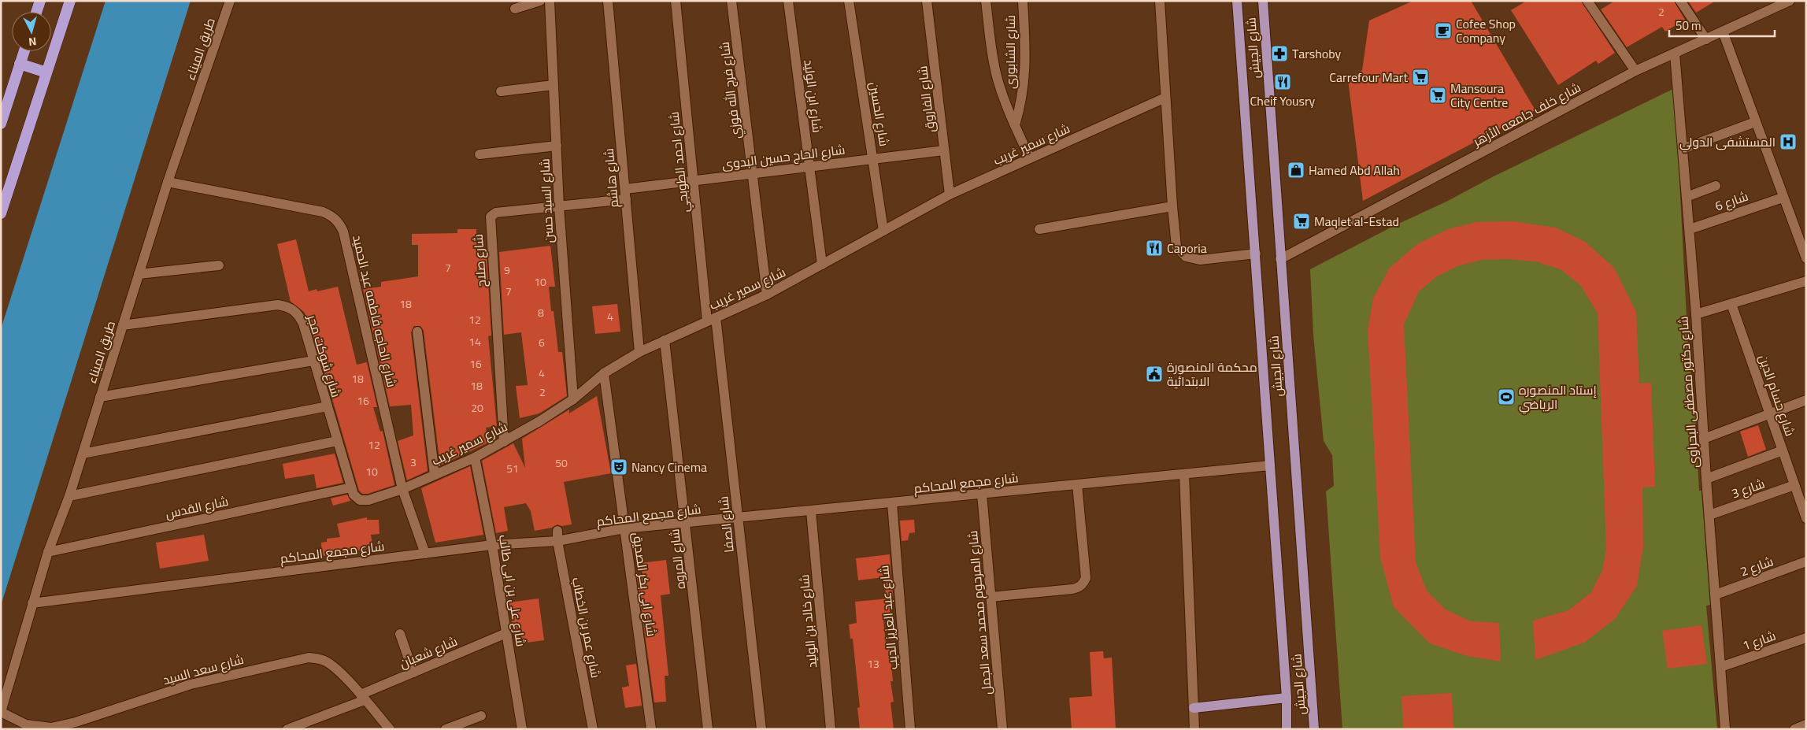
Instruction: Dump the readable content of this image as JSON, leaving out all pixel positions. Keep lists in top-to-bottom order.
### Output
{
  "streets": {
    "main road": ["شارع الجيش"],
    "street": [
      "طريق الميناء",
      "شارع الشابورى",
      "شارع فرج الله فوزي",
      "شارع ابن الوليد",
      "شارع الفاروق",
      "شارع الحسين",
      "شارع خلف جامعه الأزهر",
      "شارع سمير غريب",
      "شارع الحاج حسين البدوى",
      "شارع احمد الطوبجي",
      "شارع هاشم",
      "شارع السيد حسن",
      "شارع 6",
      "شارع صلاح",
      "شارع الحاجه فاطمه عبد الحميد",
      "شارع شوكت مجر",
      "شارع دكتور مصطفى البحراوى",
      "شارع حسام الدين",
      "شارع مجمع المحاكم",
      "شارع 3",
      "شارع القدس",
      "شارع الصفا",
      "شارع المروه",
      "شارع 2",
      "شارع ابى بكر الصديق",
      "شارع على بن ابى طالب",
      "شارع المرحوم محمد سعد الجمل",
      "شارع عبد العزيز الديب",
      "شارع خالد بن الوليد",
      "شارع عمر بن الخطاب",
      "شارع 1",
      "شارع شعبان",
      "شارع سعد السيد"
    ]
  },
  "crossings": [
    ["شارع الجيش", "شارع خلف جامعه الأزهر"],
    ["شارع الجيش", "شارع مجمع المحاكم"],
    ["طريق الميناء", "شارع الحاجه فاطمه عبد الحميد"],
    ["طريق الميناء", "شارع شوكت مجر"],
    ["طريق الميناء", "شارع مجمع المحاكم"],
    ["طريق الميناء", "شارع القدس"],
    ["طريق الميناء", "شارع سعد السيد"],
    ["شارع فرج الله فوزي", "شارع سمير غريب"],
    ["شارع فرج الله فوزي", "شارع الحاج حسين البدوى"],
    ["شارع ابن الوليد", "شارع سمير غريب"],
    ["شارع ابن الوليد", "شارع الحاج حسين البدوى"],
    ["شارع الفاروق", "شارع سمير غريب"],
    ["شارع الفاروق", "شارع الحاج حسين البدوى"],
    ["شارع الحسين", "شارع سمير غريب"],
    ["شارع الحسين", "شارع الحاج حسين البدوى"],
    ["شارع خلف جامعه الأزهر", "شارع دكتور مصطفى البحراوى"],
    ["شارع سمير غريب", "شارع احمد الطوبجي"],
    ["شارع سمير غريب", "شارع هاشم"],
    ["شارع سمير غريب", "شارع السيد حسن"],
    ["شارع سمير غريب", "شارع صلاح"],
    ["شارع سمير غريب", "شارع الحاجه فاطمه عبد الحميد"],
    ["شارع سمير غريب", "شارع شوكت مجر"],
    ["شارع سمير غريب", "شارع القدس"],
    ["شارع سمير غريب", "شارع الصفا"],
    ["شارع سمير غريب", "شارع المروه"],
    ["شارع سمير غريب", "شارع ابى بكر الصديق"],
    ["شارع سمير غريب", "شارع على بن ابى طالب"],
    ["شارع الحاج حسين البدوى", "شارع احمد الطوبجي"],
    ["شارع الحاج حسين البدوى", "شارع هاشم"],
    ["شارع احمد الطوبجي", "شارع الصفا"],
    ["شارع هاشم", "شارع صلاح"],
    ["شارع السيد حسن", "شارع صلاح"],
    ["شارع 6", "شارع دكتور مصطفى البحراوى"],
    ["شارع الحاجه فاطمه عبد الحميد", "شارع مجمع المحاكم"],
    ["شارع شوكت مجر", "شارع القدس"],
    ["شارع دكتور مصطفى البحراوى", "شارع 3"],
    ["شارع دكتور مصطفى البحراوى", "شارع 2"],
    ["شارع دكتور مصطفى البحراوى", "شارع 1"],
    ["شارع حسام الدين", "شارع 3"],
    ["شارع مجمع المحاكم", "شارع الصفا"],
    ["شارع مجمع المحاكم", "شارع المروه"],
    ["شارع مجمع المحاكم", "شارع ابى بكر الصديق"],
    ["شارع مجمع المحاكم", "شارع على بن ابى طالب"],
    ["شارع مجمع المحاكم", "شارع المرحوم محمد سعد الجمل"],
    ["شارع مجمع المحاكم", "شارع عبد العزيز الديب"],
    ["شارع مجمع المحاكم", "شارع خالد بن الوليد"],
    ["شارع مجمع المحاكم", "شارع عمر بن الخطاب"],
    ["شارع على بن ابى طالب", "شارع شعبان"],
    ["شارع شعبان", "شارع سعد السيد"]
  ],
  "places": {
    "cafe": ["Cofee Shop Company"],
    "pharmacy": ["Tarshoby"],
    "supermarket": ["Carrefour Mart", "Mansoura City Centre", "Maqlet al-Estad"],
    "restaurant": ["Cheif Yousry", "Caporia"],
    "hospital": ["المستشفى الدولي"],
    "shop": ["Hamed Abd Allah"],
    "public building": ["محكمة المنصورة الابتدائية"],
    "sports": ["إستاد المنصوره الرياضي"],
    "theatre": ["Nancy Cinema"]
  },
  "house_numbers": [
    "2",
    "7",
    "9",
    "10",
    "7",
    "18",
    "8",
    "4",
    "12",
    "14",
    "6",
    "16",
    "4",
    "18",
    "18",
    "2",
    "16",
    "20",
    "12",
    "3",
    "50",
    "51",
    "10",
    "13"
  ],
  "scale_bar": "50 m",
  "north": "bottom"
}
